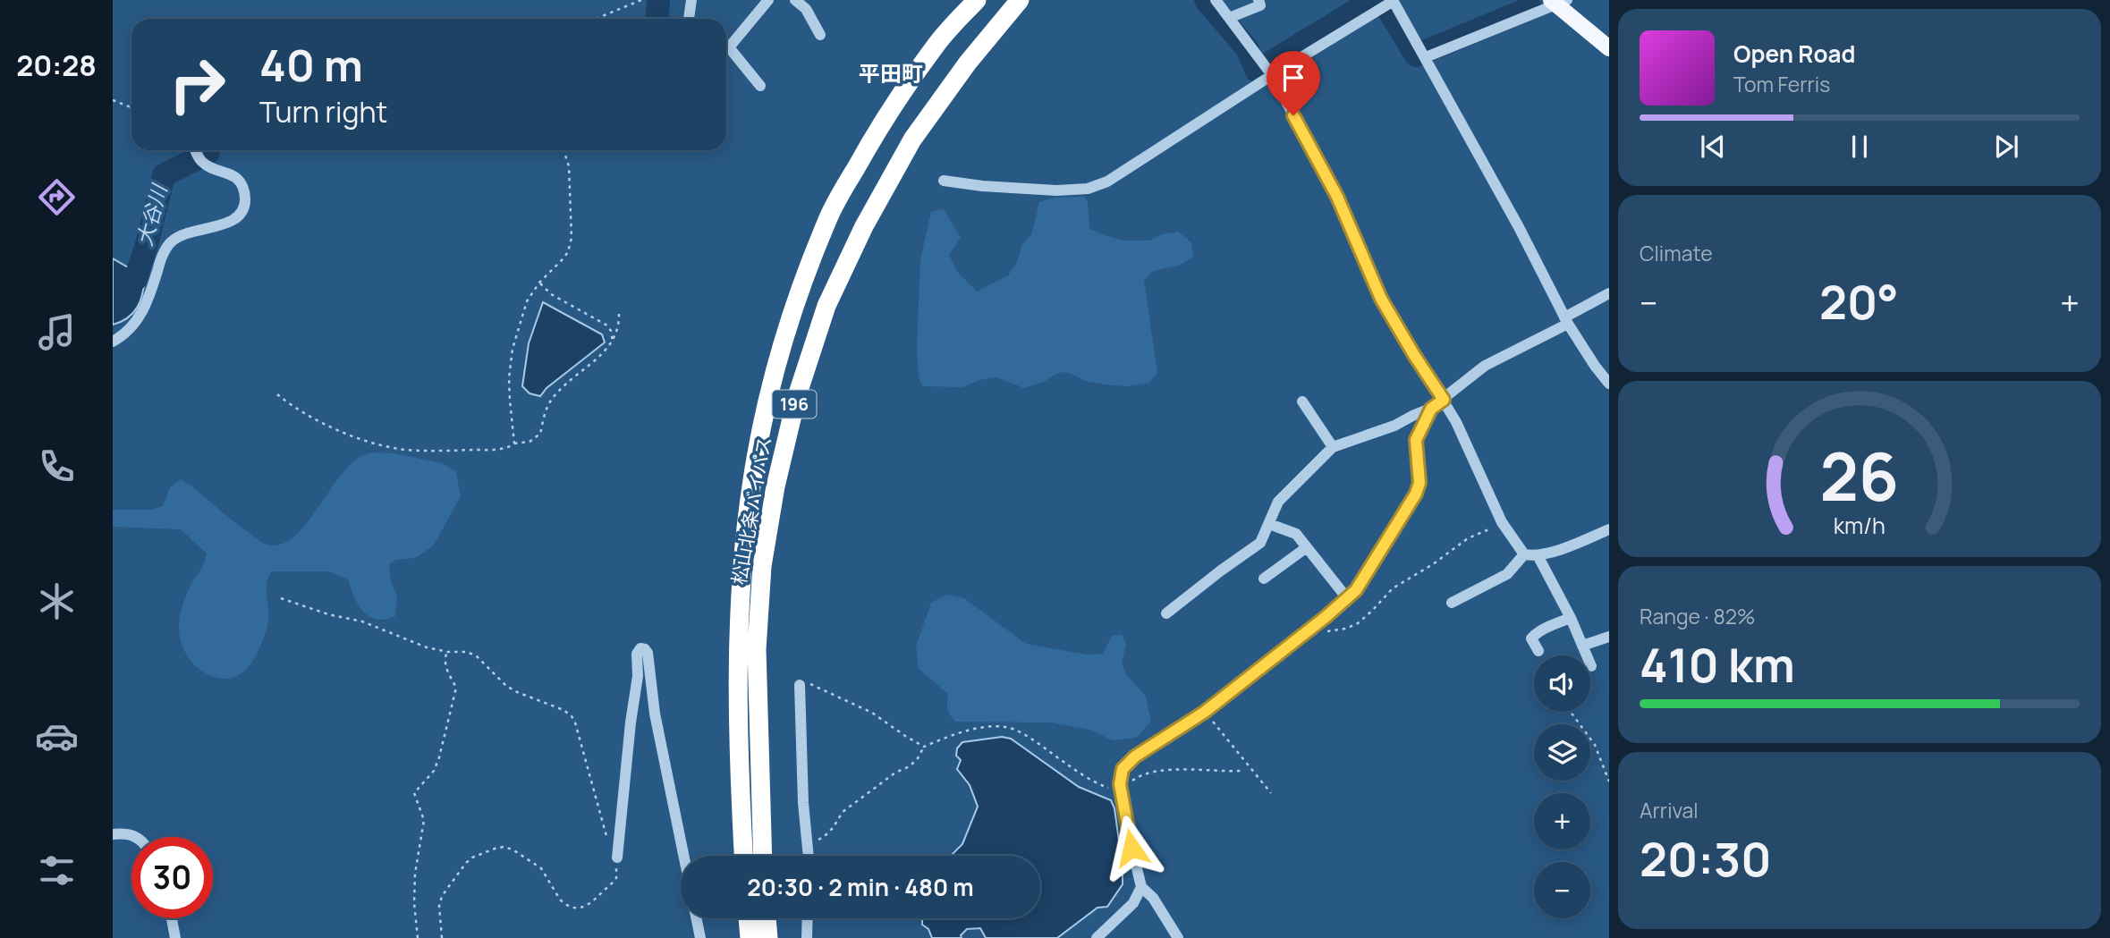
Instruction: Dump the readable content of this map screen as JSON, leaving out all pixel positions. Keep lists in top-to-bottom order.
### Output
{
  "streets": {
    "highway": ["196", "松山北条バイパス"]
  },
  "districts": ["平田町"],
  "water": ["大谷川"],
  "page": {
    "tabs": "20:28",
    "turn": ["40 m", "Turn right"],
    "song": ["Open Road", "Tom Ferris"],
    "tile": [
      "Climate",
      ["Range · 82%", "410 km"],
      ["Arrival", "20:30"]
    ],
    "heat": ["−", "20°", "+"],
    "map_buttons": ["+", "−"],
    "limit": "30",
    "trip": "20:30 · 2 min · 480 m",
    "gauge": ["26", "km/h"]
  }
}
